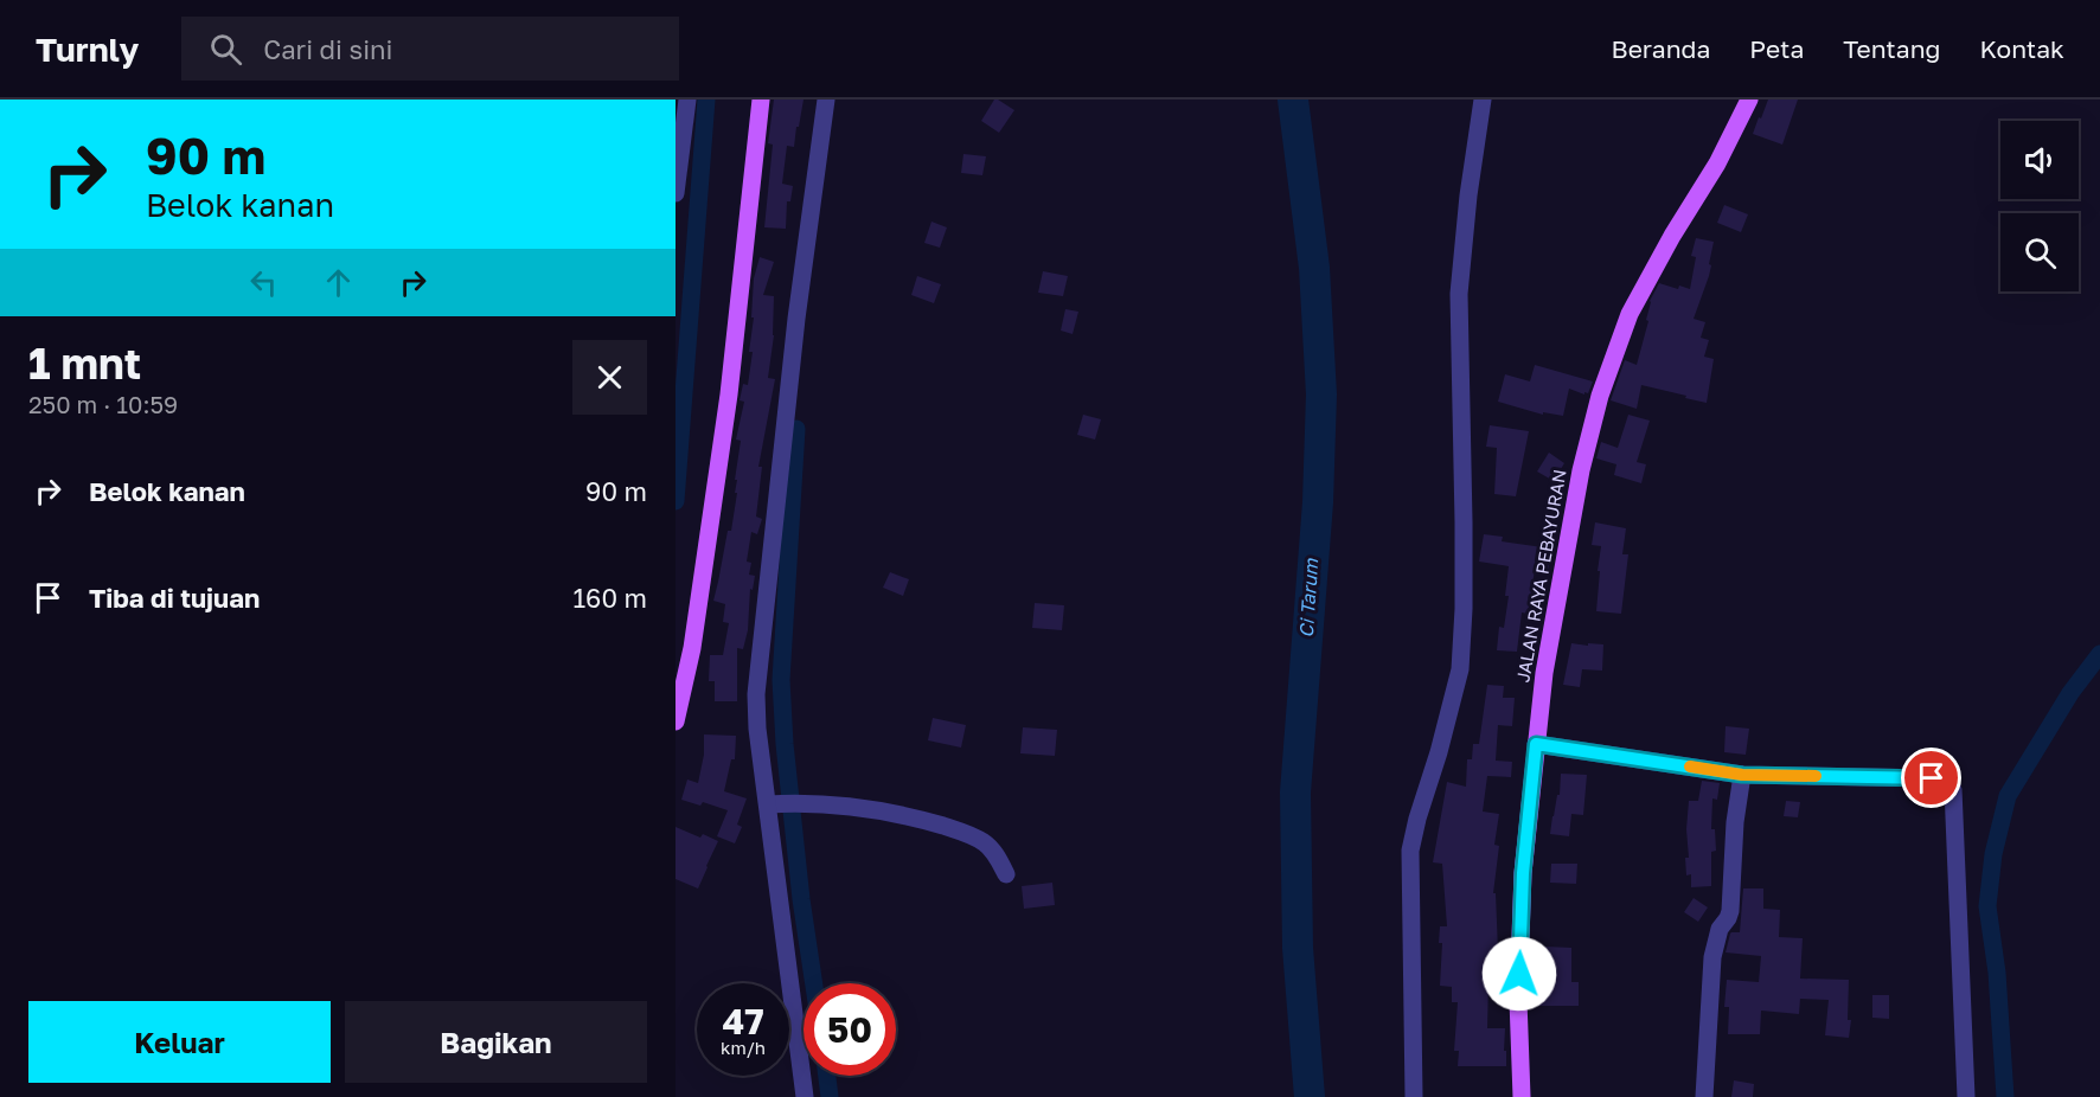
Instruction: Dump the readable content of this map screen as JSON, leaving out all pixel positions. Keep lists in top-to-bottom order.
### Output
{
  "streets": {
    "main road": ["JALAN RAYA PEBAYURAN"]
  },
  "water": ["Ci Tarum"],
  "page": {
    "header": "Turnly",
    "search": "Cari di sini",
    "nav": [
      "Beranda",
      "Peta",
      "Tentang",
      "Kontak"
    ],
    "turn": ["90 m", "Belok kanan"],
    "heading": ["1 mnt", "250 m · 10:59"],
    "list": [
      {
        "name": "Belok kanan",
        "value": "90 m"
      },
      {
        "name": "Tiba di tujuan",
        "value": "160 m"
      }
    ],
    "speed": "47 km/h",
    "limit": "50",
    "buttons": ["Keluar", "Bagikan"]
  }
}
